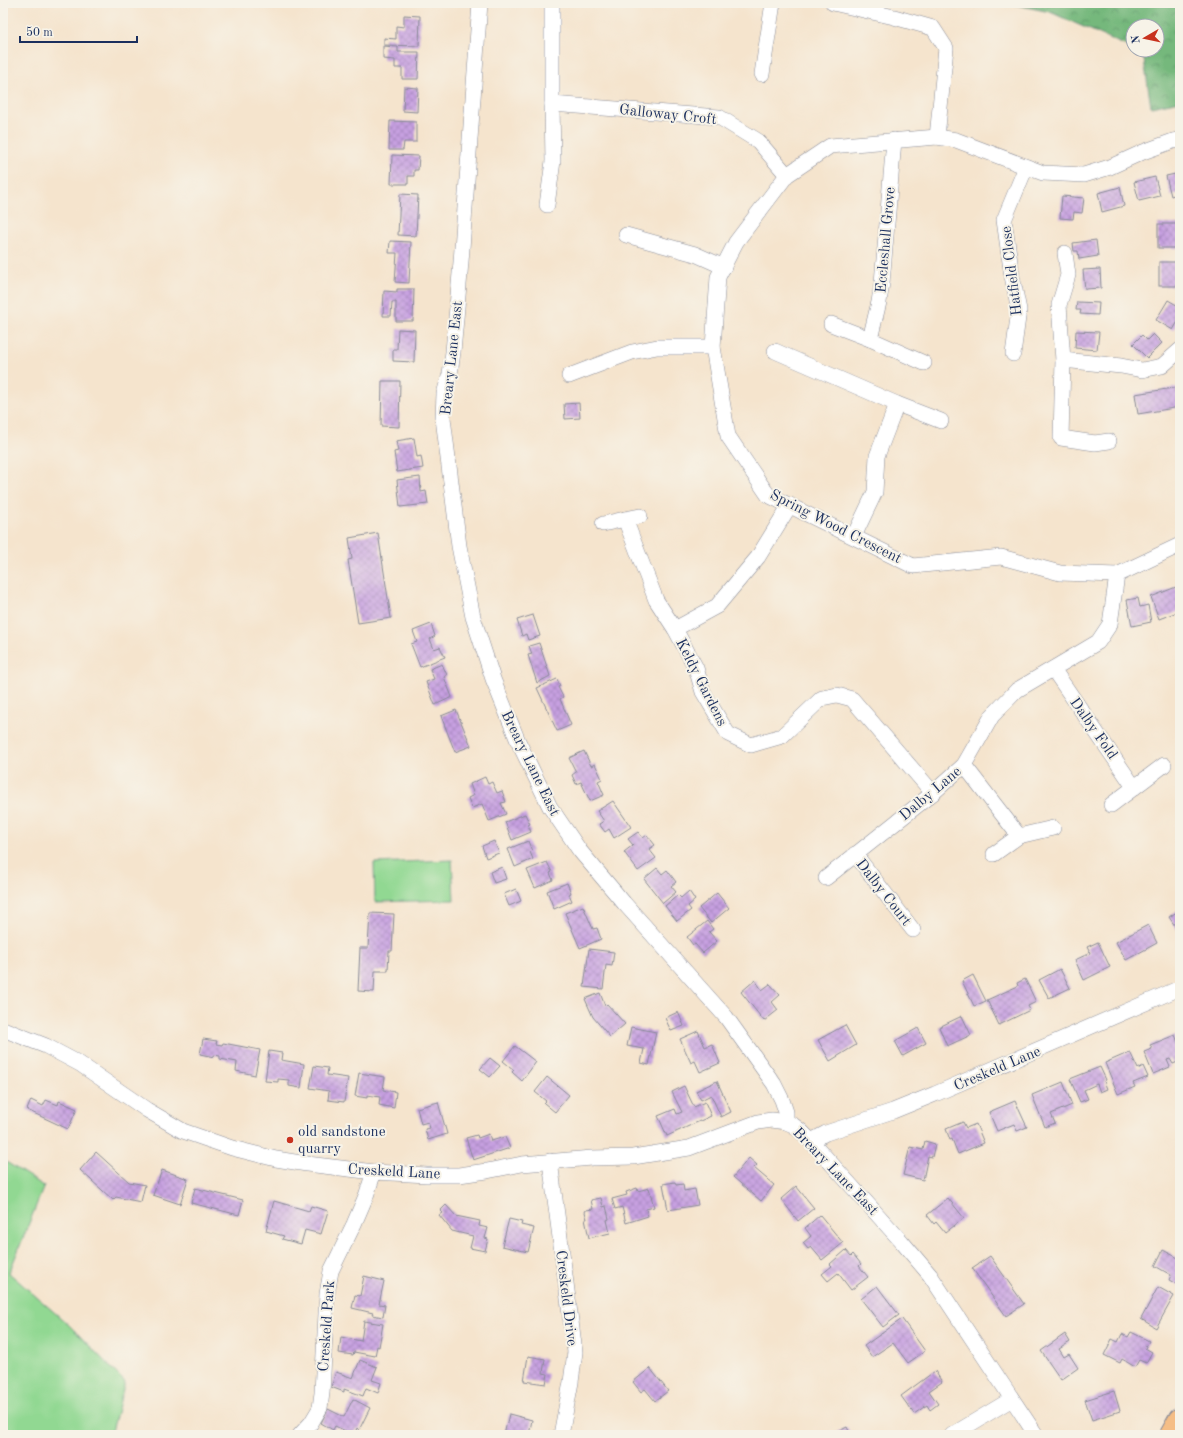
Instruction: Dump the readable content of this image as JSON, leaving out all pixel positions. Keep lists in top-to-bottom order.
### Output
{
  "streets": {
    "street": [
      "Galloway Croft",
      "Eccleshall Grove",
      "Hatfield Close",
      "Breary Lane East",
      "Spring Wood Crescent",
      "Keldy Gardens",
      "Dalby Fold",
      "Dalby Lane",
      "Dalby Court",
      "Creskeld Lane",
      "Creskeld Drive",
      "Creskeld Park"
    ]
  },
  "crossings": [
    ["Galloway Croft", "Spring Wood Crescent"],
    ["Eccleshall Grove", "Spring Wood Crescent"],
    ["Hatfield Close", "Spring Wood Crescent"],
    ["Breary Lane East", "Creskeld Lane"],
    ["Spring Wood Crescent", "Dalby Lane"],
    ["Keldy Gardens", "Dalby Lane"],
    ["Dalby Fold", "Dalby Lane"],
    ["Dalby Lane", "Dalby Court"],
    ["Creskeld Lane", "Creskeld Drive"],
    ["Creskeld Lane", "Creskeld Park"]
  ],
  "places": ["old sandstone quarry"],
  "scale_bar": "50 m",
  "north": "left"
}
